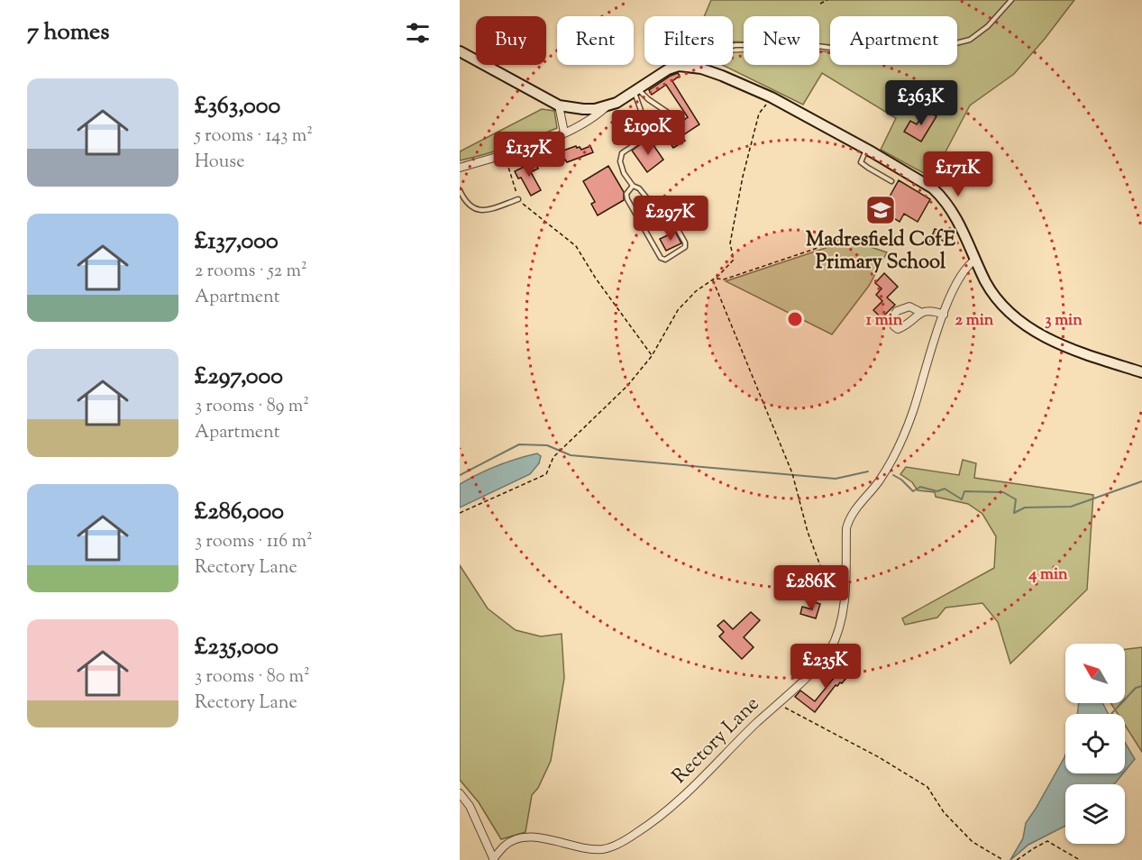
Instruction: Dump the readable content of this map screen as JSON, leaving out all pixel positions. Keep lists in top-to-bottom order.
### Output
{
  "streets": {
    "street": ["Rectory Lane"]
  },
  "places": {
    "school or university": ["Madresfield CofE Primary School"]
  },
  "north": "top left",
  "page": {
    "heading": "7 homes",
    "chip": [
      "Buy",
      "Rent",
      "Filters",
      "New",
      "Apartment"
    ],
    "list": [
      {
        "name": "£363,000",
        "note": "5 rooms · 143 m² · House"
      },
      {
        "name": "£137,000",
        "note": "2 rooms · 52 m² · Apartment"
      },
      {
        "name": "£297,000",
        "note": "3 rooms · 89 m² · Apartment"
      },
      {
        "name": "£286,000",
        "note": "3 rooms · 116 m² · Rectory Lane"
      },
      {
        "name": "£235,000",
        "note": "3 rooms · 80 m² · Rectory Lane"
      }
    ],
    "price": [
      "£363K",
      "£190K",
      "£137K",
      "£171K",
      "£297K",
      "£286K",
      "£235K"
    ]
  },
  "rings": [
    "1 min",
    "2 min",
    "3 min",
    "4 min"
  ]
}
